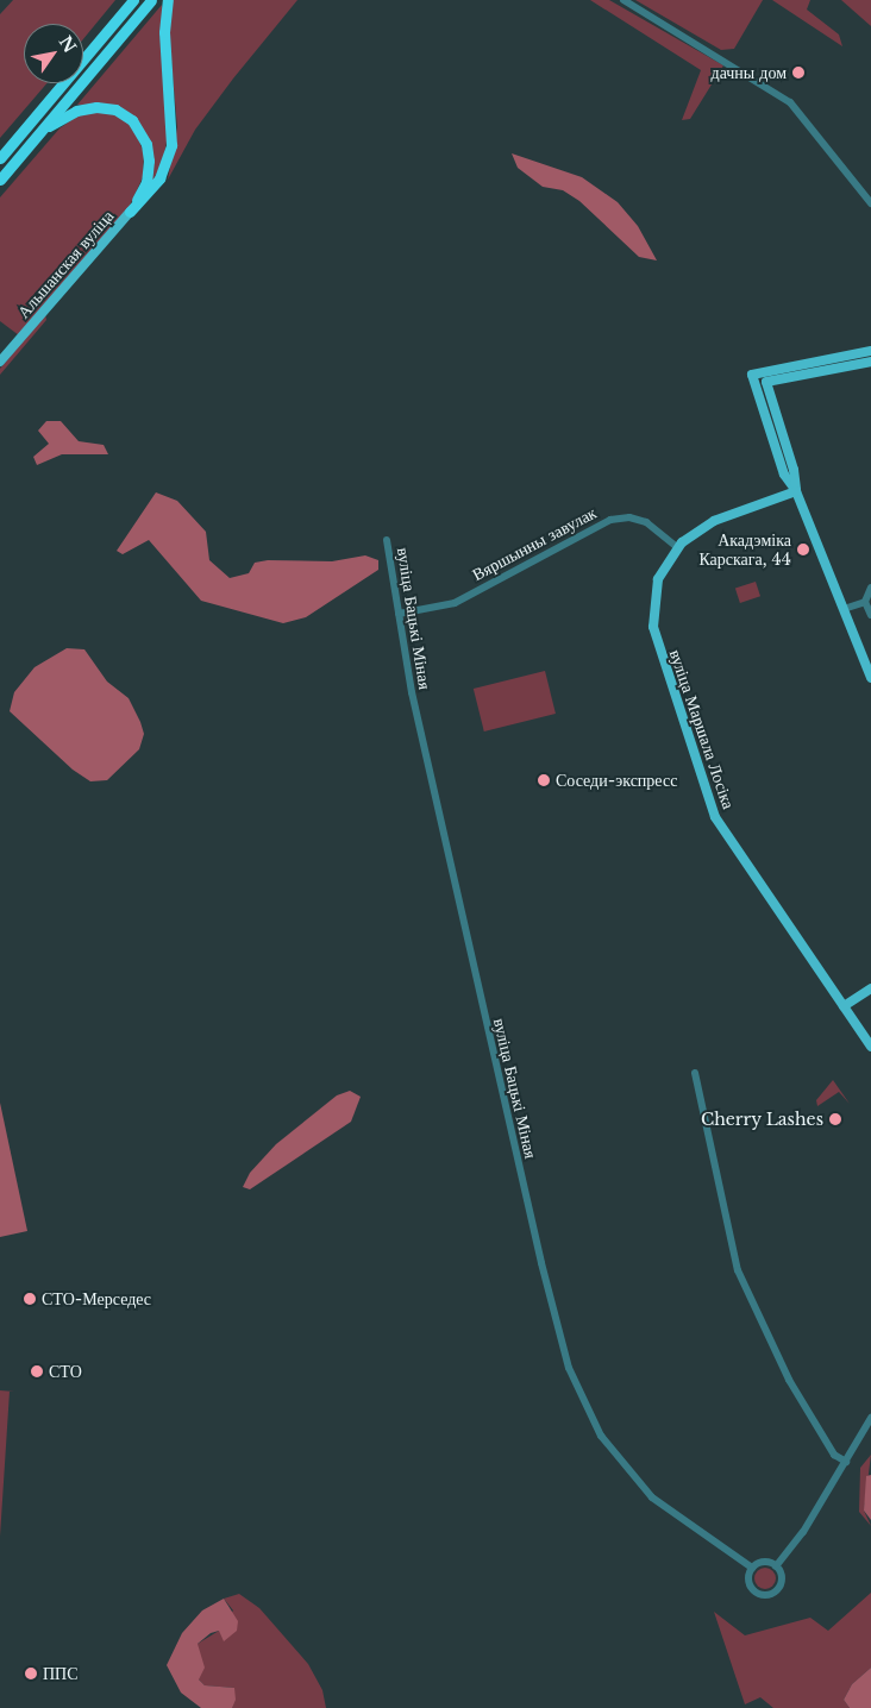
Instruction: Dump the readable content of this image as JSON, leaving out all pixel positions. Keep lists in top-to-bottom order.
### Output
{
  "streets": {
    "main road": ["Альшанская вуліца", "вуліца Маршала Лосіка"],
    "street": ["Вяршынны завулак", "вуліца Бацькі Міная"]
  },
  "crossings": [
    ["Вяршынны завулак", "вуліца Бацькі Міная"],
    ["Вяршынны завулак", "вуліца Маршала Лосіка"]
  ],
  "places": [
    "дачны дом",
    "Акадэміка Карскага, 44",
    "Соседи-экспресс",
    "Cherry Lashes",
    "СТО-Мерседес",
    "СТО",
    "ППС"
  ],
  "north": "top right"
}
